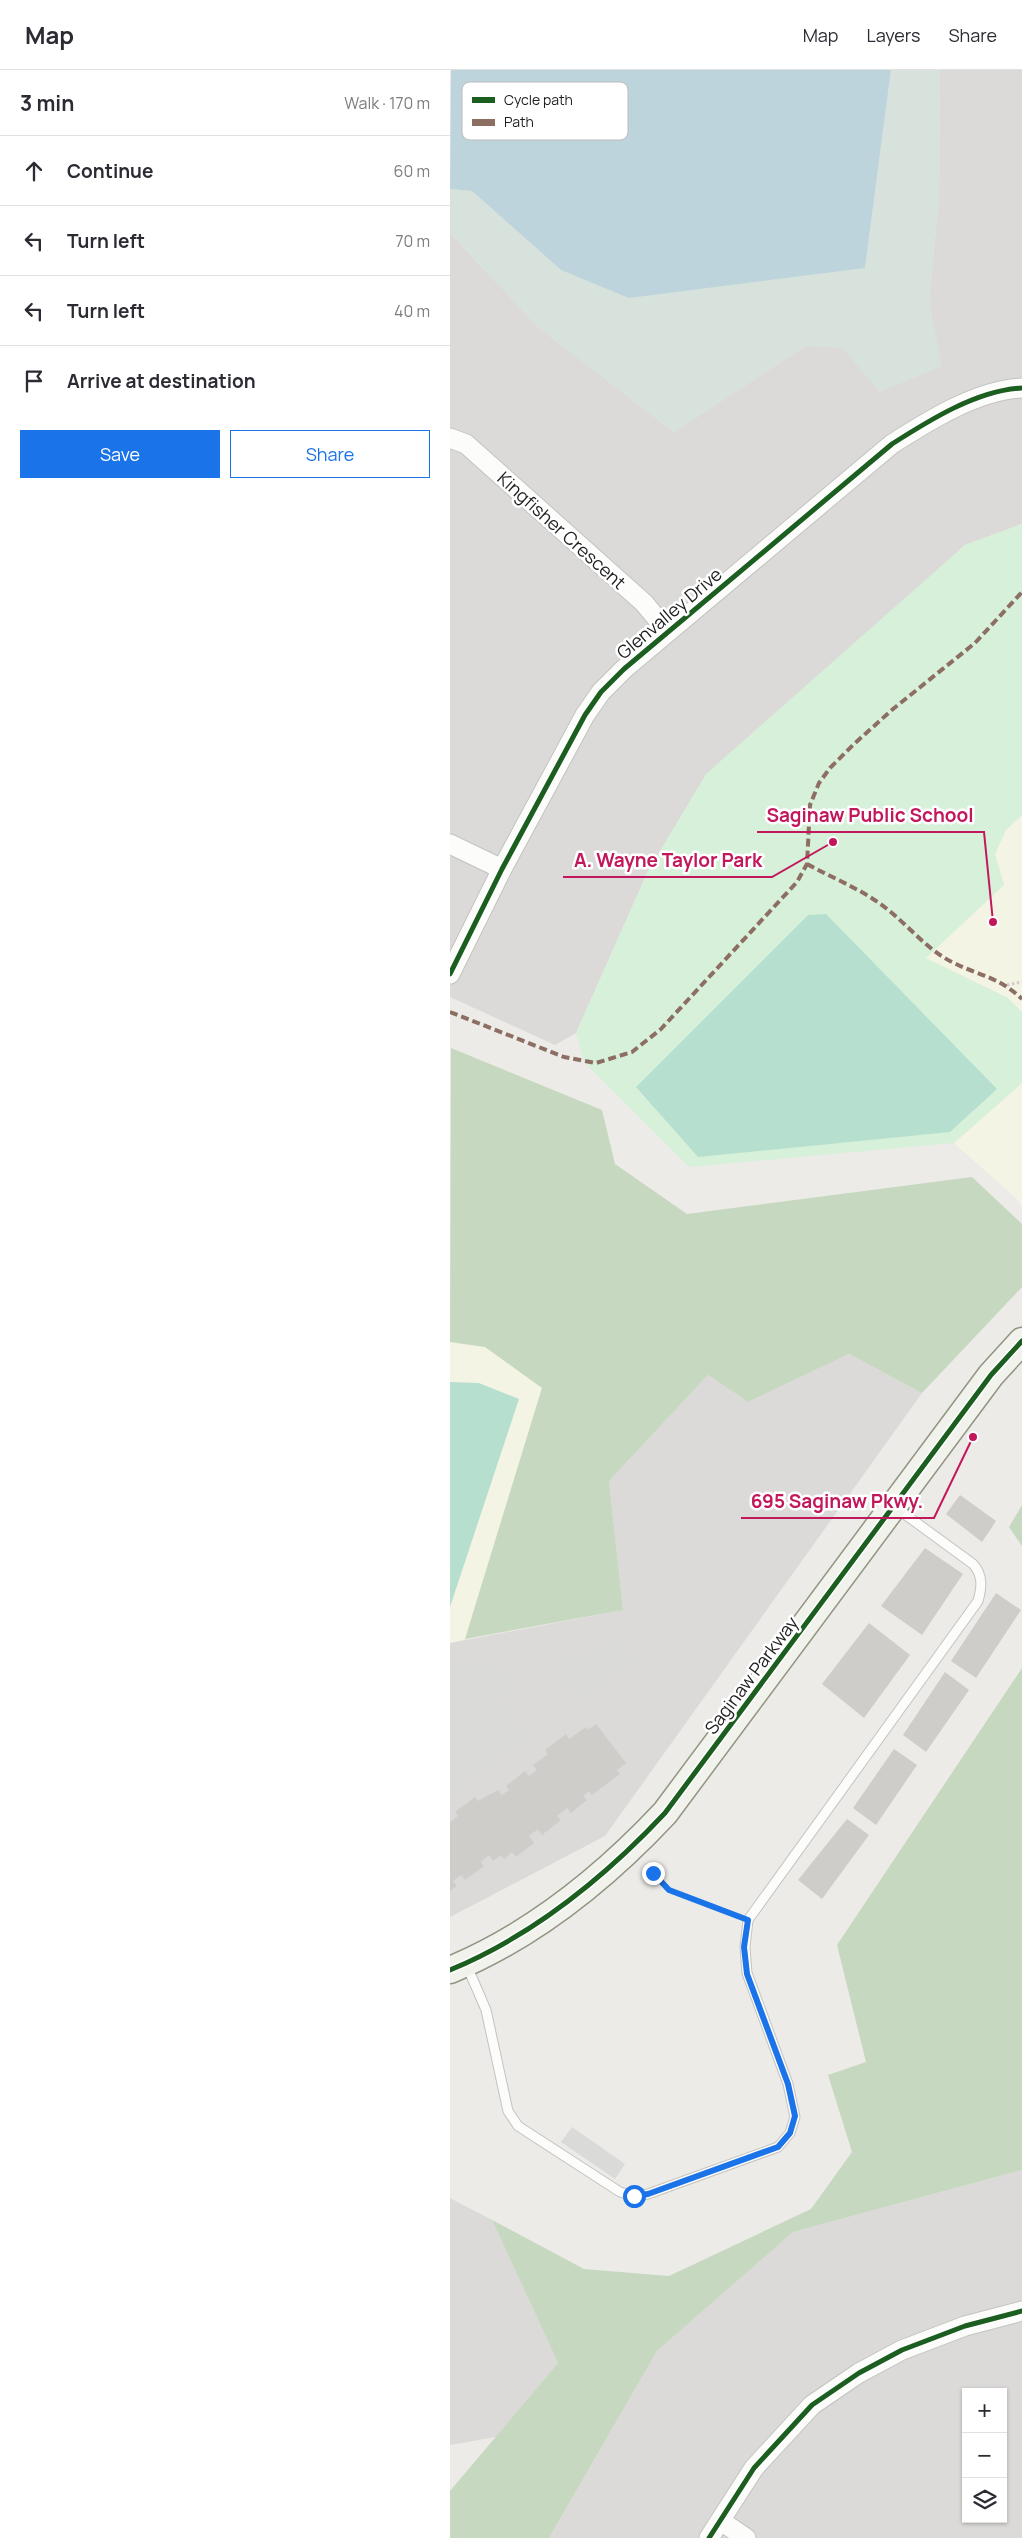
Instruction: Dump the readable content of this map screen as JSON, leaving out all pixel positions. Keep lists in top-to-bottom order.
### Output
{
  "streets": {
    "street": ["Kingfisher Crescent", "Glenvalley Drive", "Saginaw Parkway"]
  },
  "crossings": [
    ["Kingfisher Crescent", "Glenvalley Drive"]
  ],
  "places": ["A. Wayne Taylor Park", "Saginaw Public School", "695 Saginaw Pkwy."],
  "legend": ["Cycle path", "Path"],
  "page": {
    "header": "Map",
    "nav": ["Map", "Layers", "Share"],
    "heading": ["3 min", "Walk · 170 m"],
    "list": [
      ["Continue", "60 m"],
      ["Turn left", "70 m"],
      ["Turn left", "40 m"],
      "Arrive at destination"
    ],
    "buttons": ["Save", "Share"],
    "map_buttons": ["+", "−"]
  }
}
